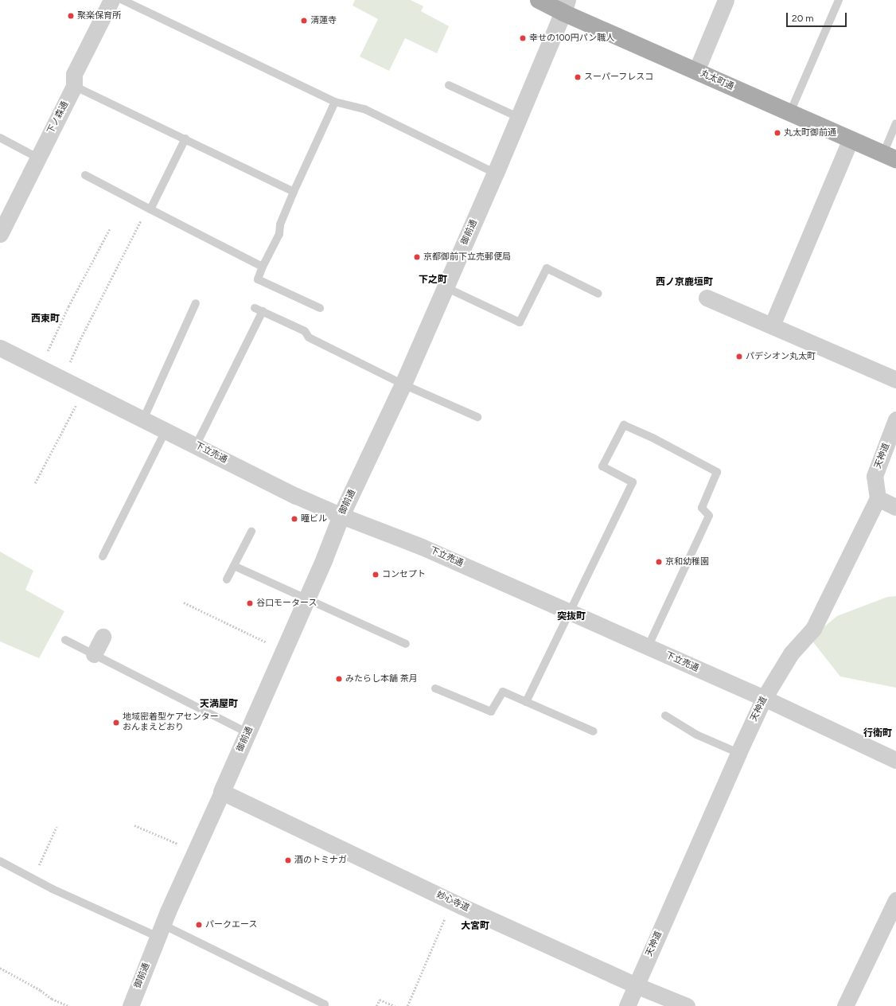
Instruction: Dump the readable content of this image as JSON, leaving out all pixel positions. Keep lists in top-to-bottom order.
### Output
{
  "streets": {
    "main road": ["丸太町通"],
    "street": [
      "下ノ森通",
      "御前通",
      "下立売通",
      "天神道",
      "妙心寺道"
    ]
  },
  "crossings": [
    ["丸太町通", "御前通"],
    ["御前通", "下立売通"],
    ["御前通", "妙心寺道"],
    ["下立売通", "天神道"],
    ["天神道", "妙心寺道"]
  ],
  "districts": [
    "下之町",
    "西ノ京鹿垣町",
    "西東町",
    "突抜町",
    "天満屋町",
    "行衛町",
    "大宮町"
  ],
  "places": [
    "聚楽保育所",
    "清蓮寺",
    "幸せの100円パン職人",
    "スーパーフレスコ",
    "丸太町御前通",
    "京都御前下立売郵便局",
    "パデシオン丸太町",
    "瞳ビル",
    "京和幼稚園",
    "コンセプト",
    "谷口モータース",
    "みたらし本舗 茶月",
    "地域密着型ケアセンター おんまえどおり",
    "酒のトミナガ",
    "パークエース"
  ],
  "scale_bar": "20 m"
}
